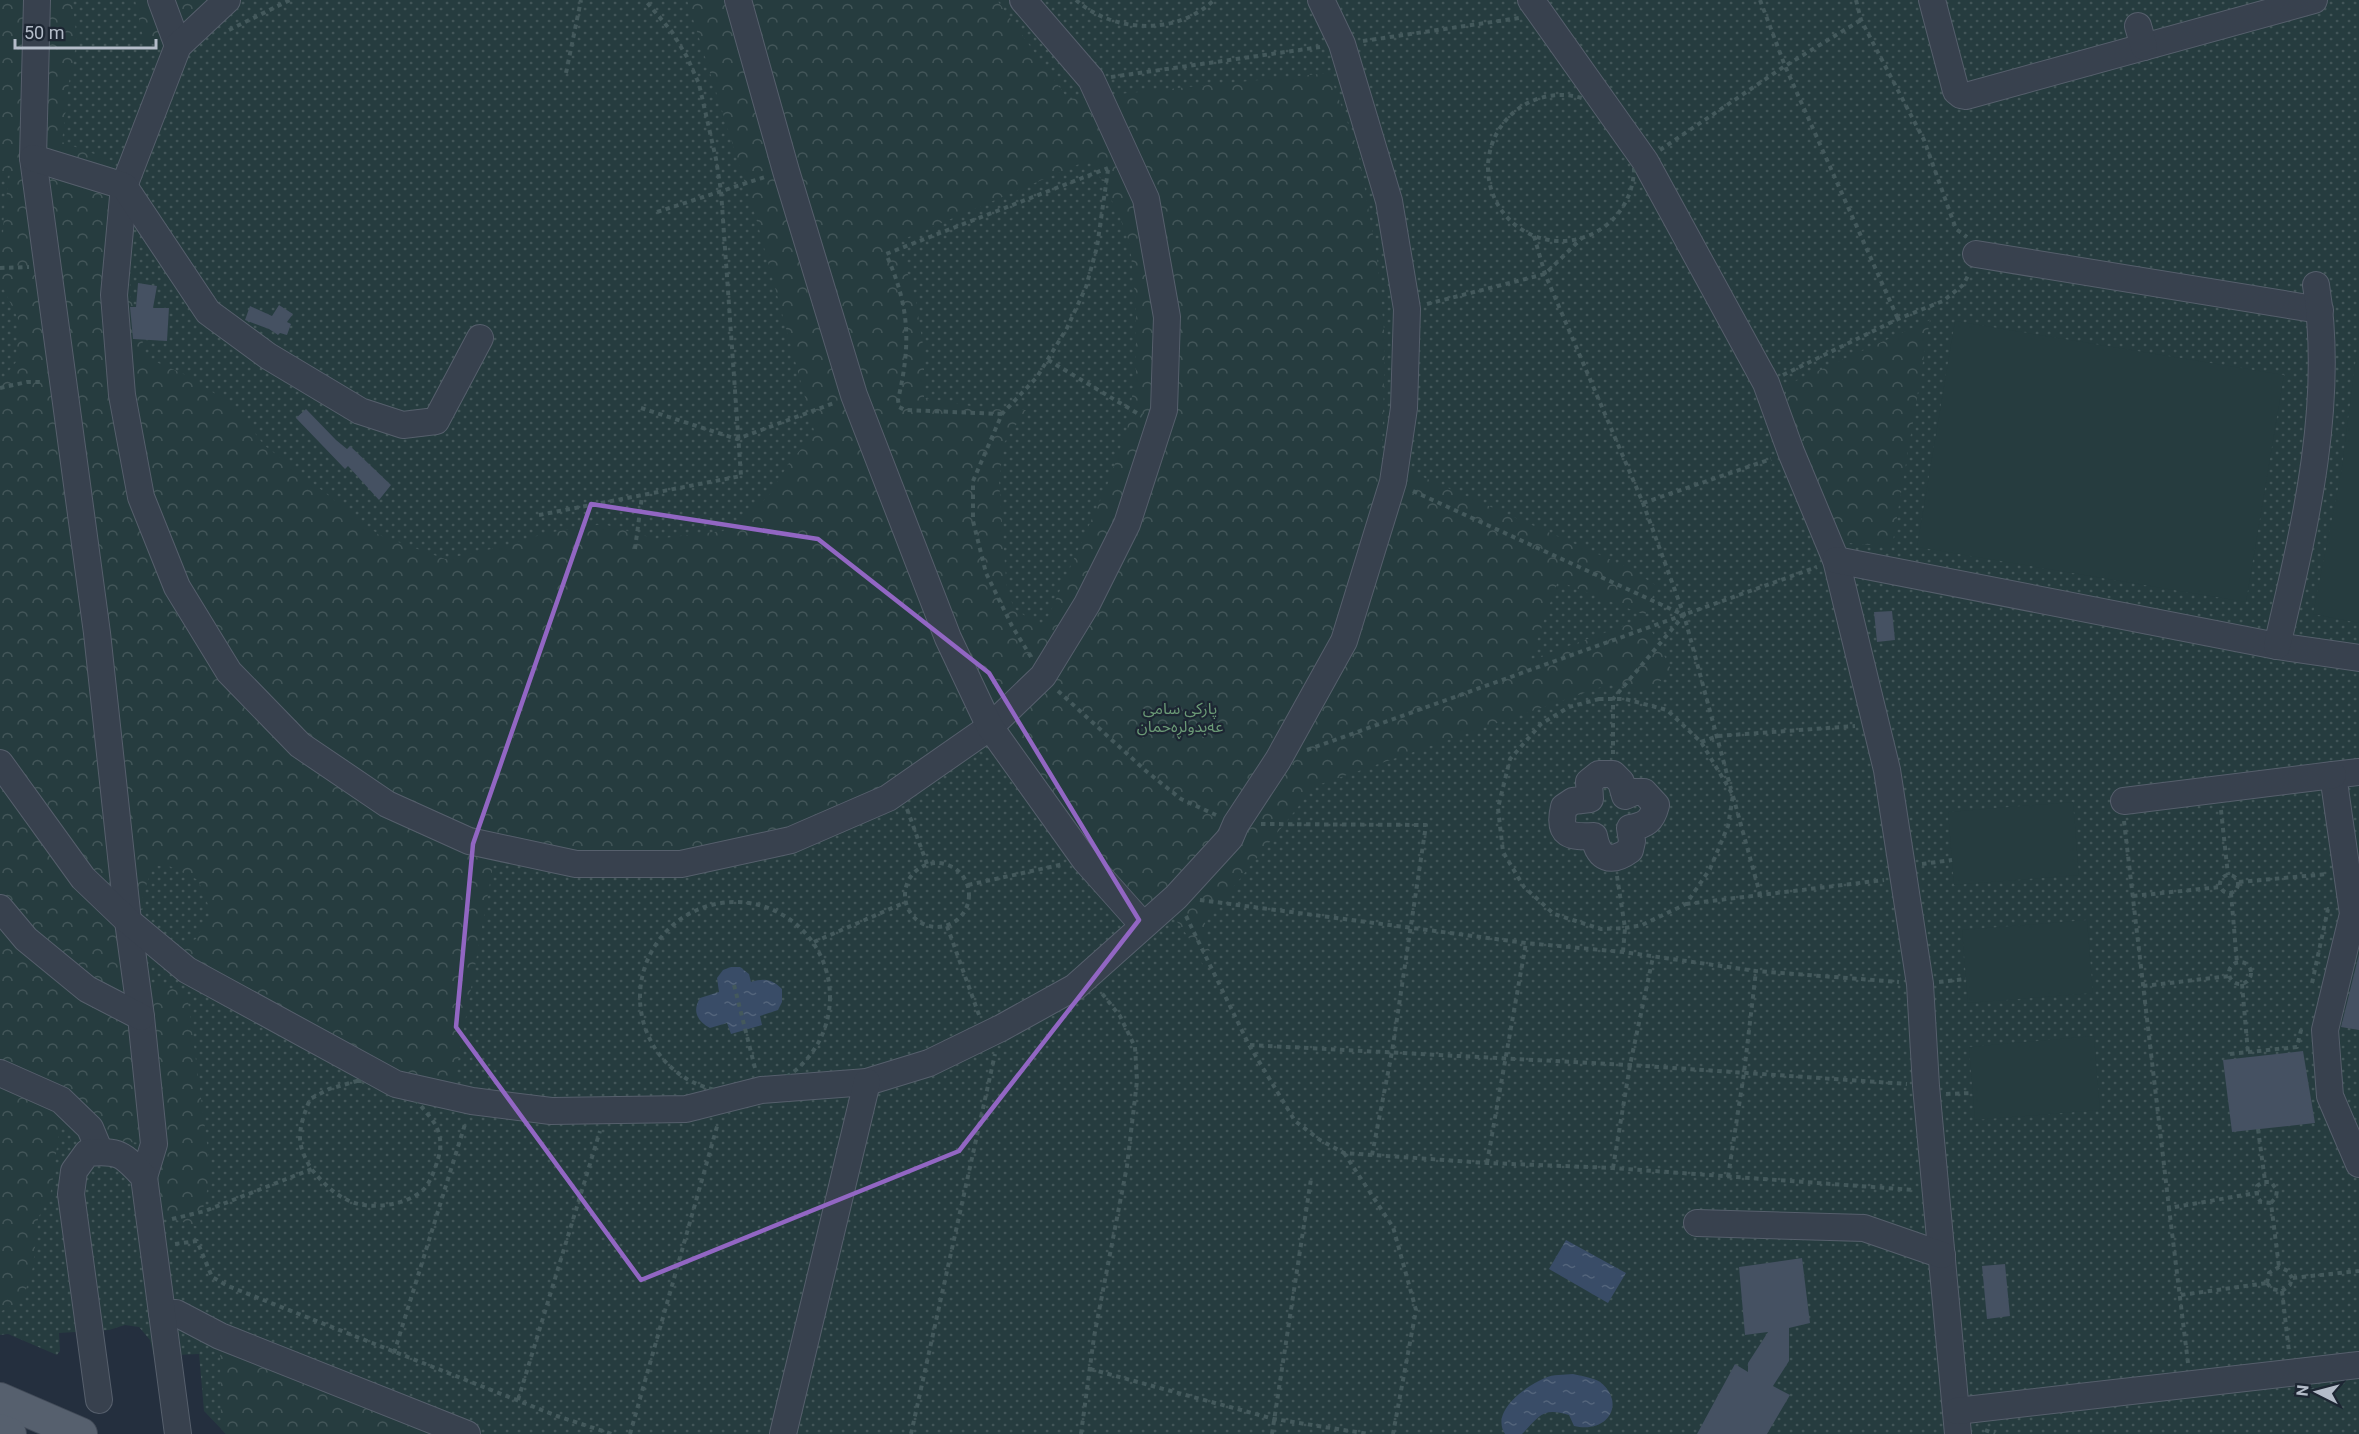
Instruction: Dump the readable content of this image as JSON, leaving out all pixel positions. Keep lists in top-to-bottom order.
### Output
{
  "parks": ["پارکی سامی عەبدولڕەحمان"],
  "scale_bar": "50 m",
  "north": "left"
}
